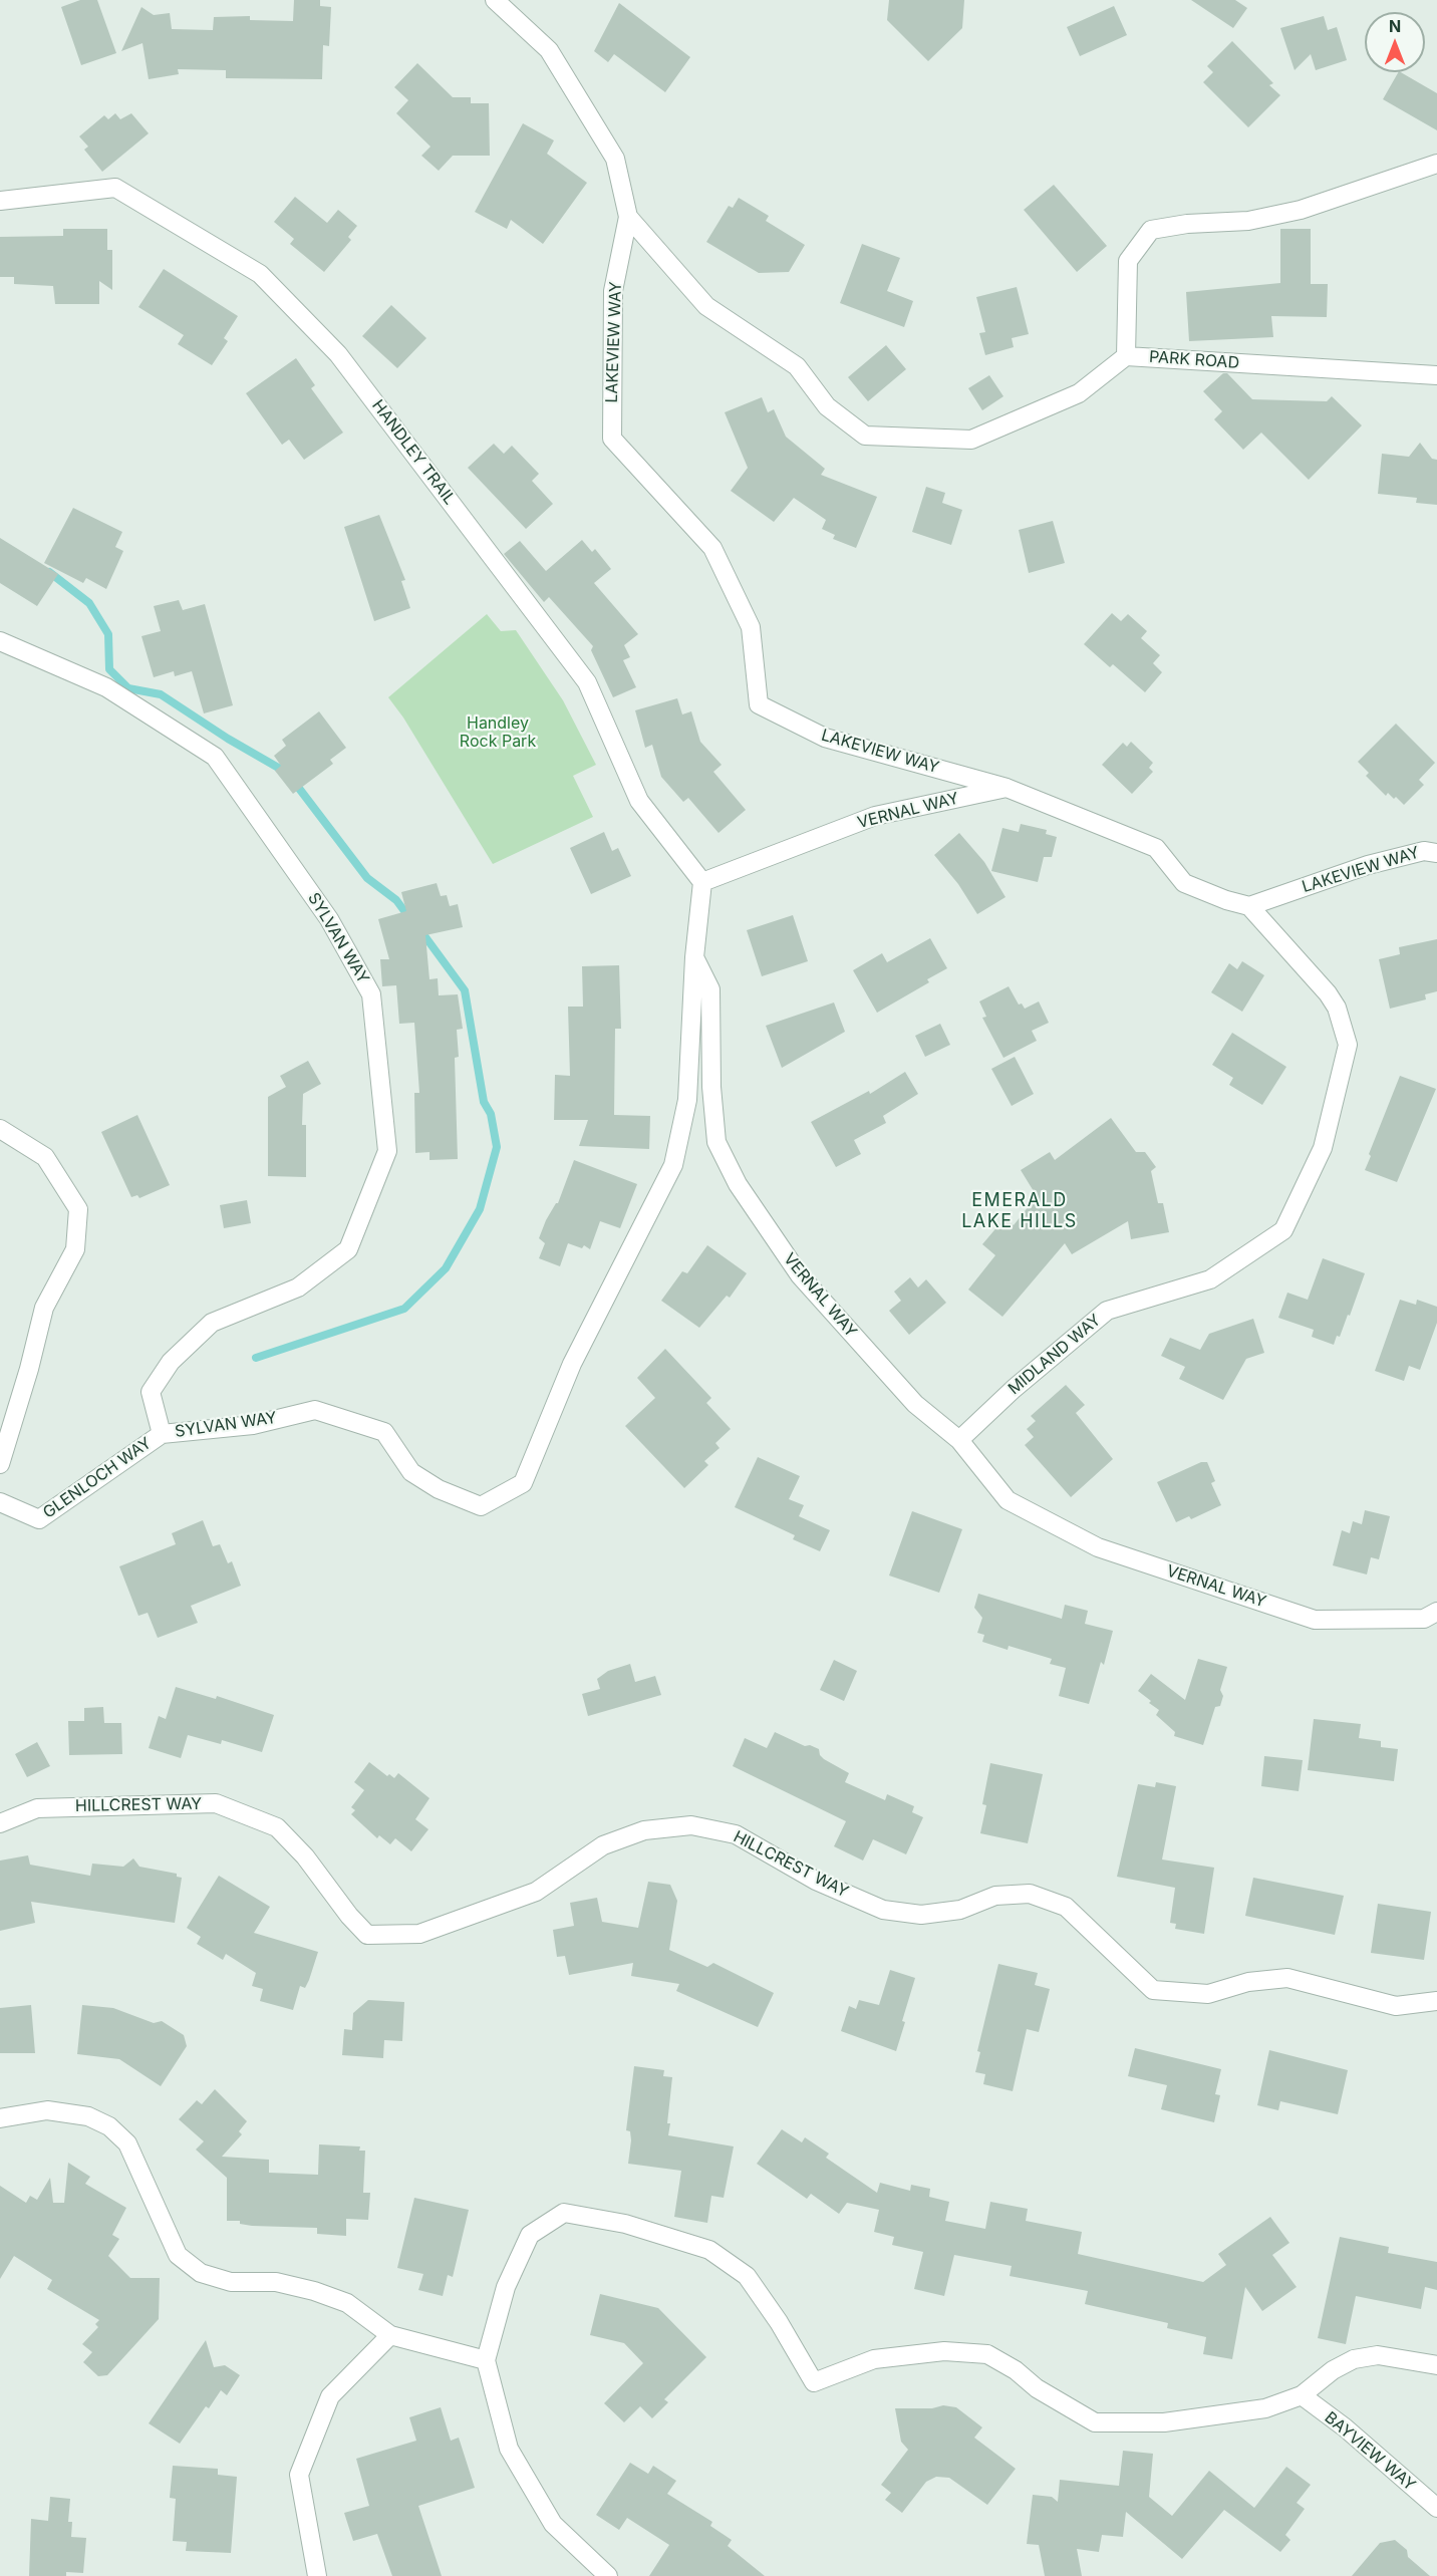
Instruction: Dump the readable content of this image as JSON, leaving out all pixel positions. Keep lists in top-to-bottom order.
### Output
{
  "streets": {
    "street": [
      "LAKEVIEW WAY",
      "PARK ROAD",
      "HANDLEY TRAIL",
      "VERNAL WAY",
      "SYLVAN WAY",
      "MIDLAND WAY",
      "GLENLOCH WAY",
      "HILLCREST WAY",
      "BAYVIEW WAY"
    ]
  },
  "crossings": [
    ["LAKEVIEW WAY", "VERNAL WAY"],
    ["LAKEVIEW WAY", "MIDLAND WAY"],
    ["HANDLEY TRAIL", "VERNAL WAY"],
    ["VERNAL WAY", "SYLVAN WAY"],
    ["VERNAL WAY", "MIDLAND WAY"],
    ["SYLVAN WAY", "GLENLOCH WAY"]
  ],
  "districts": ["EMERALD LAKE HILLS"],
  "parks": ["Handley Rock Park"],
  "north": "top"
}
